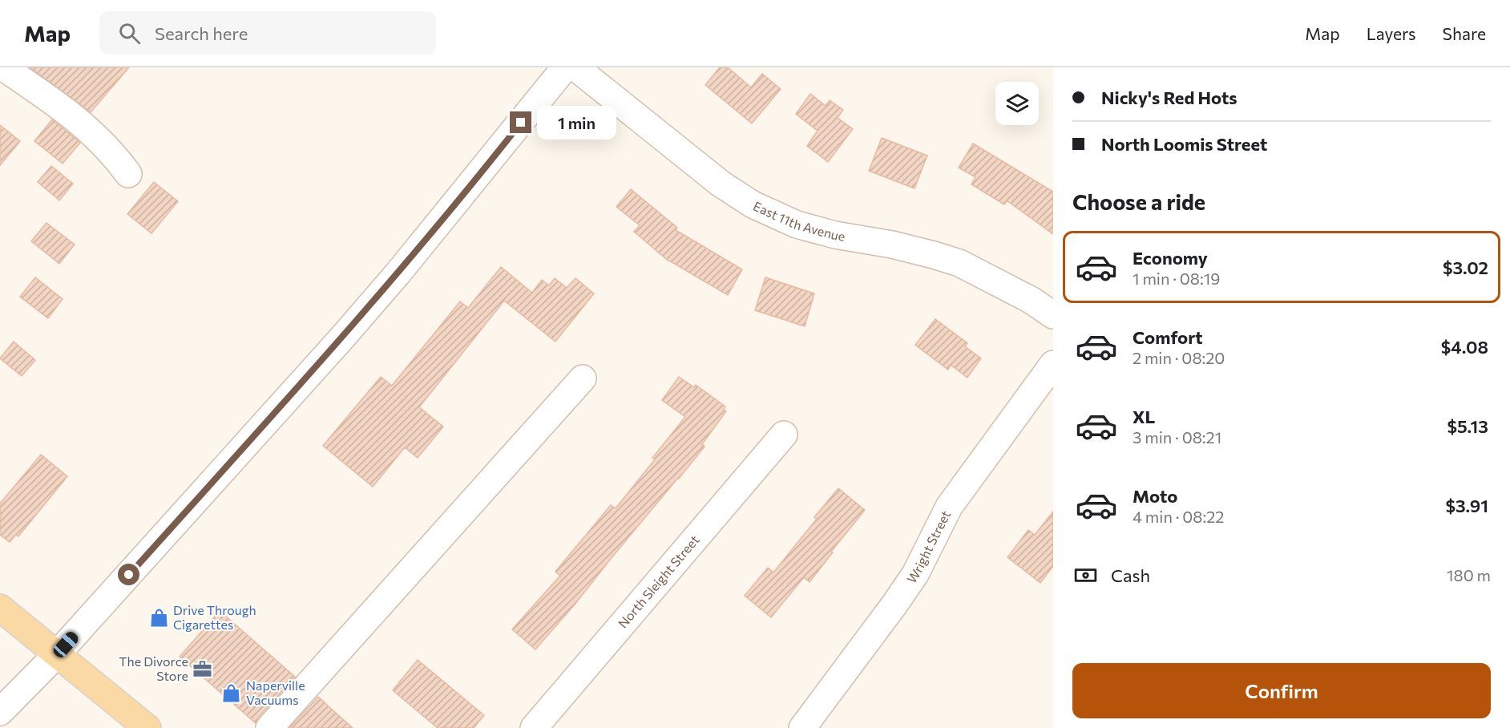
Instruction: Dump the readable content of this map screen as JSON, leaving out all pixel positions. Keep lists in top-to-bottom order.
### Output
{
  "streets": {
    "street": ["East 11th Avenue", "Wright Street", "North Sleight Street"]
  },
  "places": {
    "shop": ["Drive Through Cigarettes", "Naperville Vacuums"],
    "office": ["The Divorce Store"]
  },
  "page": {
    "header": "Map",
    "search": "Search here",
    "nav": ["Map", "Layers", "Share"],
    "banner": ["Nicky's Red Hots", "North Loomis Street"],
    "bubble": "1 min",
    "heading": "Choose a ride",
    "list": [
      {
        "name": "Economy",
        "note": "1 min · 08:19",
        "value": "$3.02"
      },
      {
        "name": "Comfort",
        "note": "2 min · 08:20",
        "value": "$4.08"
      },
      {
        "name": "XL",
        "note": "3 min · 08:21",
        "value": "$5.13"
      },
      {
        "name": "Moto",
        "note": "4 min · 08:22",
        "value": "$3.91"
      }
    ],
    "pay": ["Cash", "180 m"],
    "buttons": "Confirm"
  }
}
